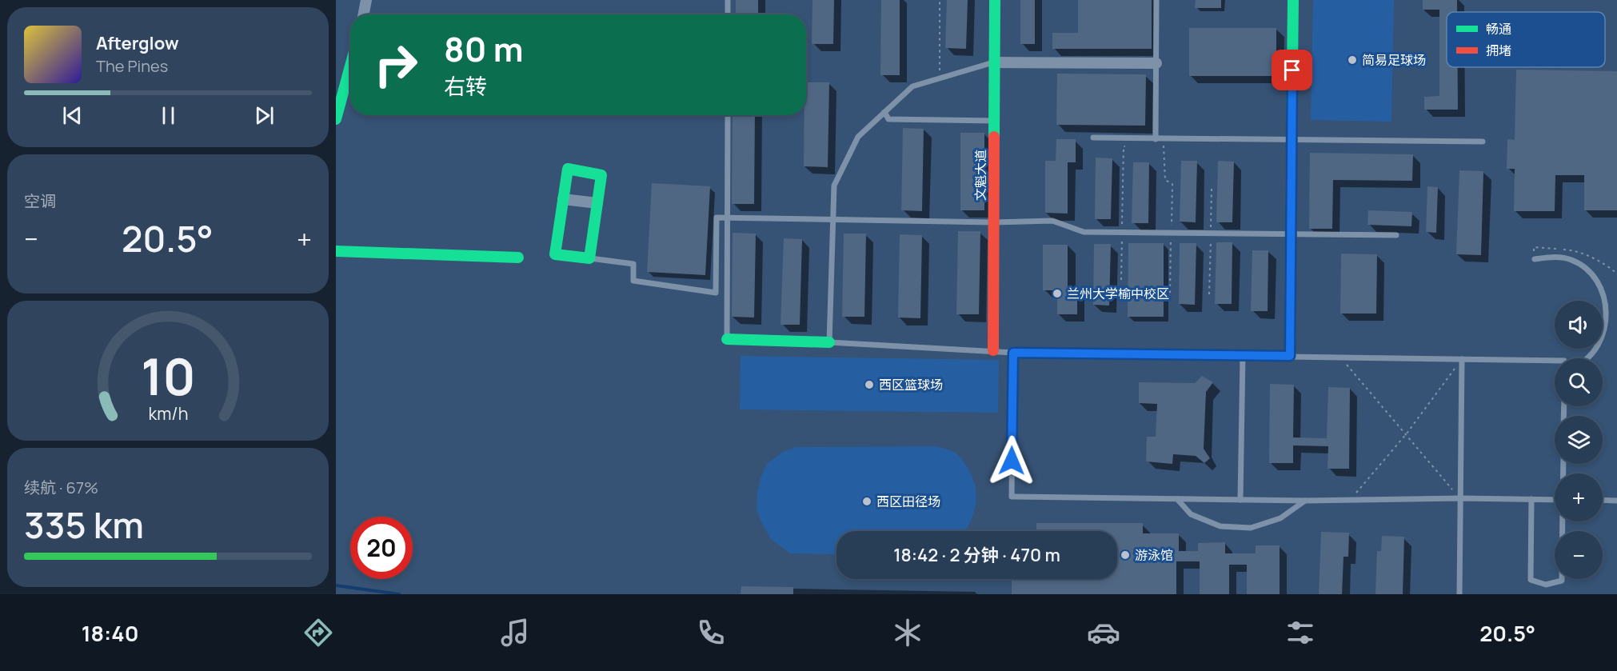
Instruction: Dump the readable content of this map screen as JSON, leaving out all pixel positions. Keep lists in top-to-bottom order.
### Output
{
  "streets": {
    "street": ["文魁大道"]
  },
  "places": [
    "简易足球场",
    "兰州大学榆中校区",
    "西区篮球场",
    "西区田径场",
    "游泳馆"
  ],
  "legend": ["畅通", "拥堵"],
  "page": {
    "turn": ["80 m", "右转"],
    "song": ["Afterglow", "The Pines"],
    "tile": [
      "空调",
      ["续航 · 67%", "335 km"]
    ],
    "heat": ["−", "20.5°", "+"],
    "map_buttons": ["+", "−"],
    "limit": "20",
    "trip": "18:42 · 2 分钟 · 470 m",
    "tabs": ["18:40", "20.5°"],
    "gauge": ["10", "km/h"]
  }
}
